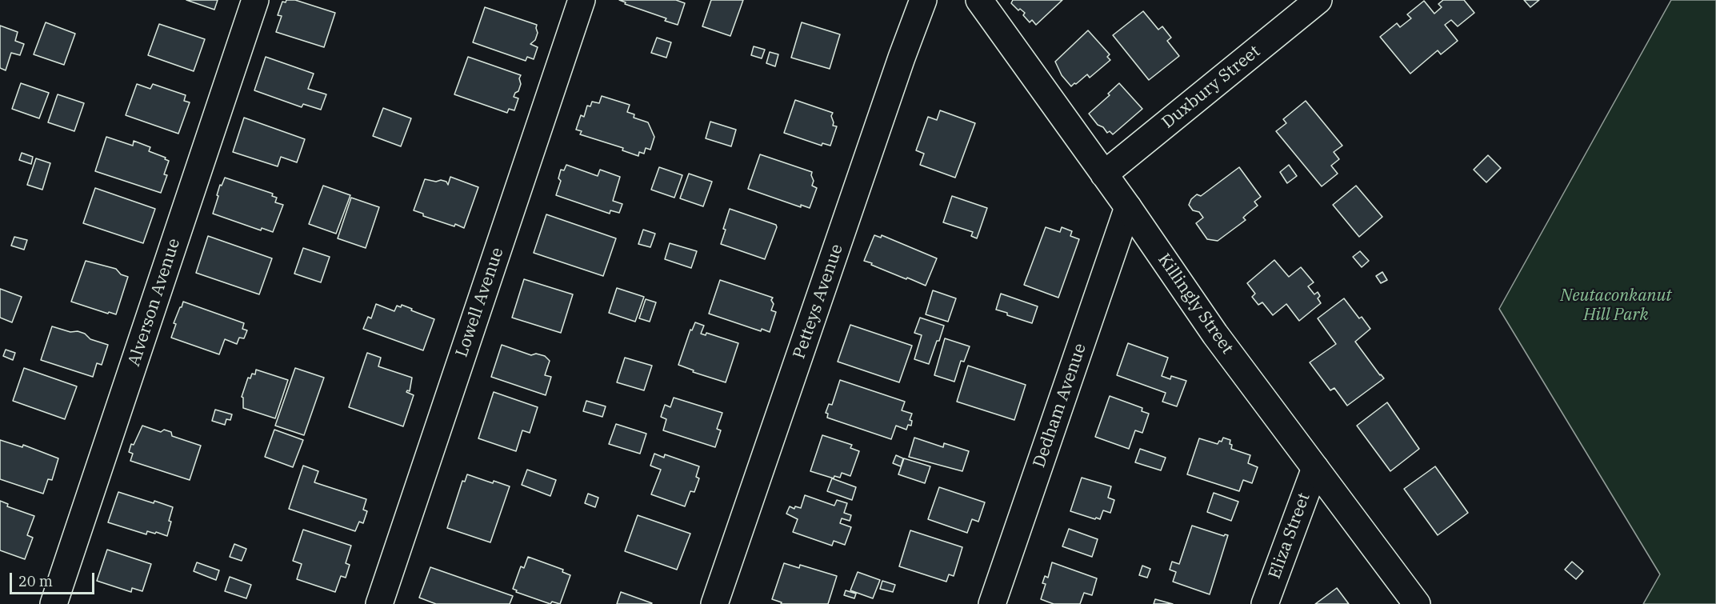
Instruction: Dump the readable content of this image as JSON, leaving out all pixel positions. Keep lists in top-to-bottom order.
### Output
{
  "streets": {
    "street": [
      "Duxbury Street",
      "Petteys Avenue",
      "Alverson Avenue",
      "Lowell Avenue",
      "Killingly Street",
      "Dedham Avenue",
      "Eliza Street"
    ]
  },
  "crossings": [
    ["Duxbury Street", "Killingly Street"],
    ["Killingly Street", "Dedham Avenue"],
    ["Killingly Street", "Eliza Street"]
  ],
  "parks": ["Neutaconkanut Hill Park"],
  "scale_bar": "20 m"
}
